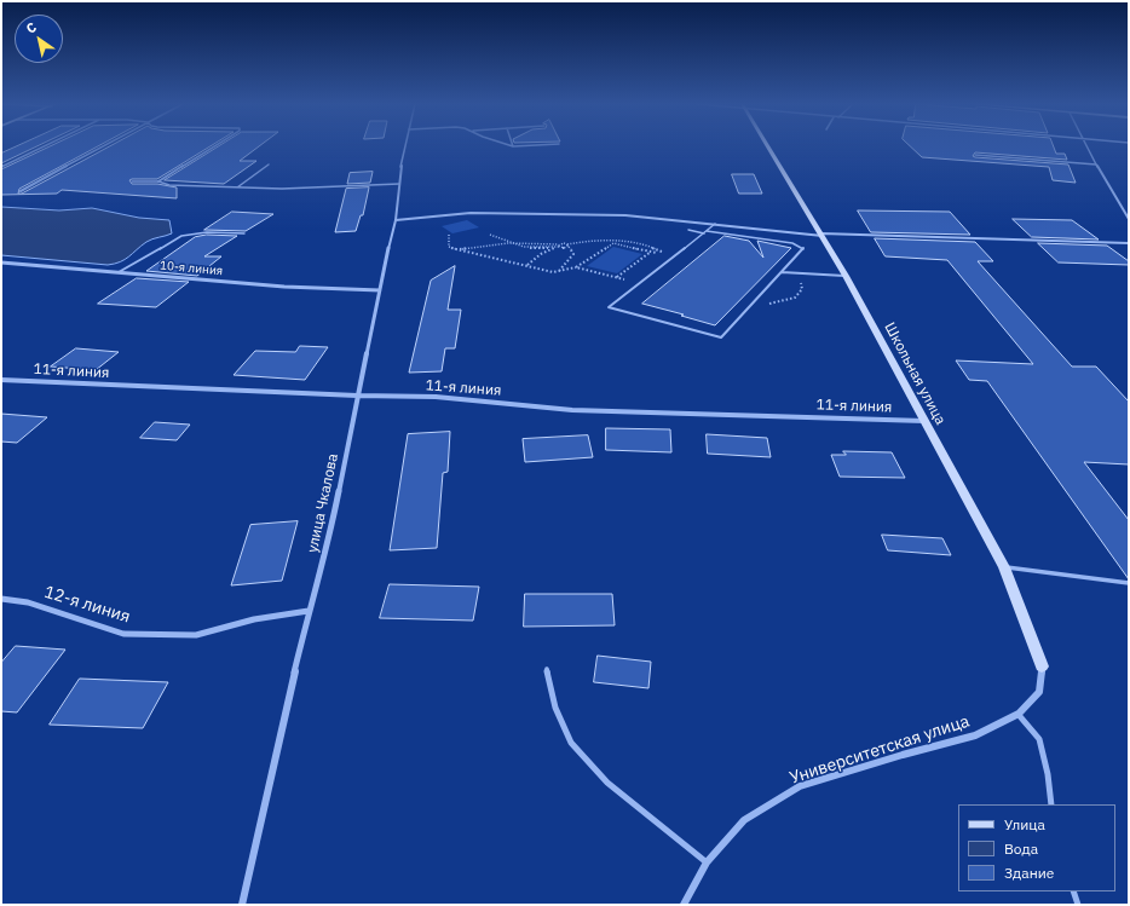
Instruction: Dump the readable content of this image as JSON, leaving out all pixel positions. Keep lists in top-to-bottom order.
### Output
{
  "streets": {
    "street": [
      "10-я линия",
      "11-я линия",
      "Школьная улица",
      "улица Чкалова",
      "12-я линия",
      "Университетская улица"
    ]
  },
  "crossings": [
    ["10-я линия", "улица Чкалова"],
    ["11-я линия", "Школьная улица"],
    ["11-я линия", "улица Чкалова"],
    ["Школьная улица", "Университетская улица"],
    ["улица Чкалова", "12-я линия"]
  ],
  "legend": ["Улица", "Вода", "Здание"],
  "north": "top left"
}
